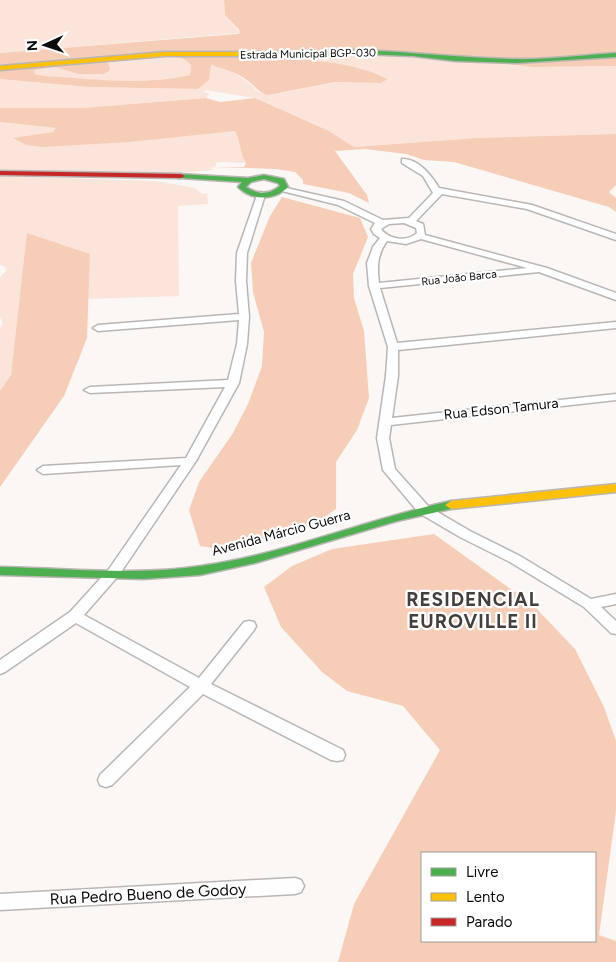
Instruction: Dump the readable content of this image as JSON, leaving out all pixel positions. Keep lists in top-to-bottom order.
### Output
{
  "streets": {
    "street": [
      "Estrada Municipal BGP-030",
      "Rua João Barca",
      "Rua Edson Tamura",
      "Avenida Márcio Guerra",
      "Rua Pedro Bueno de Godoy"
    ]
  },
  "districts": ["RESIDENCIAL EUROVILLE II"],
  "legend": ["Livre", "Lento", "Parado"],
  "north": "left"
}
